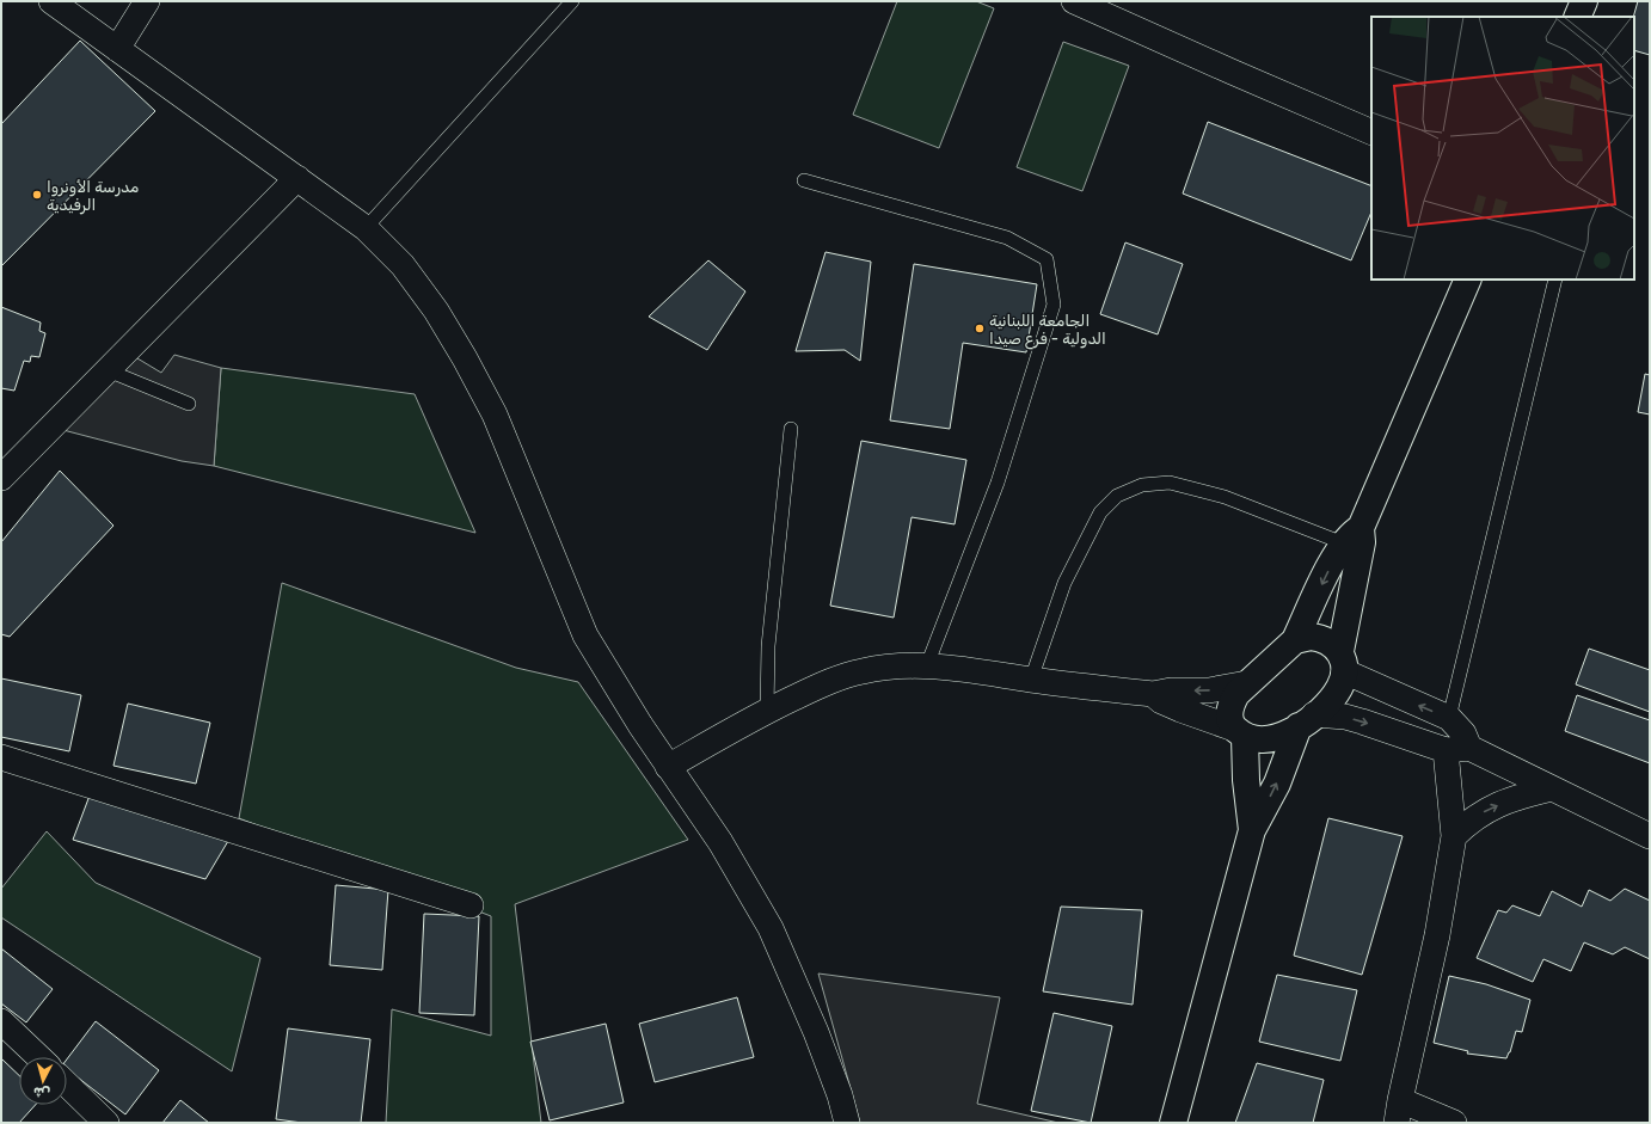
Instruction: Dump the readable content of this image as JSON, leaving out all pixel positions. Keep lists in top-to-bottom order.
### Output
{
  "places": ["مدرسة الأونروا الرفيدية", "الجامعة اللبنانية الدولية - فرع صيدا"],
  "north": "bottom"
}
